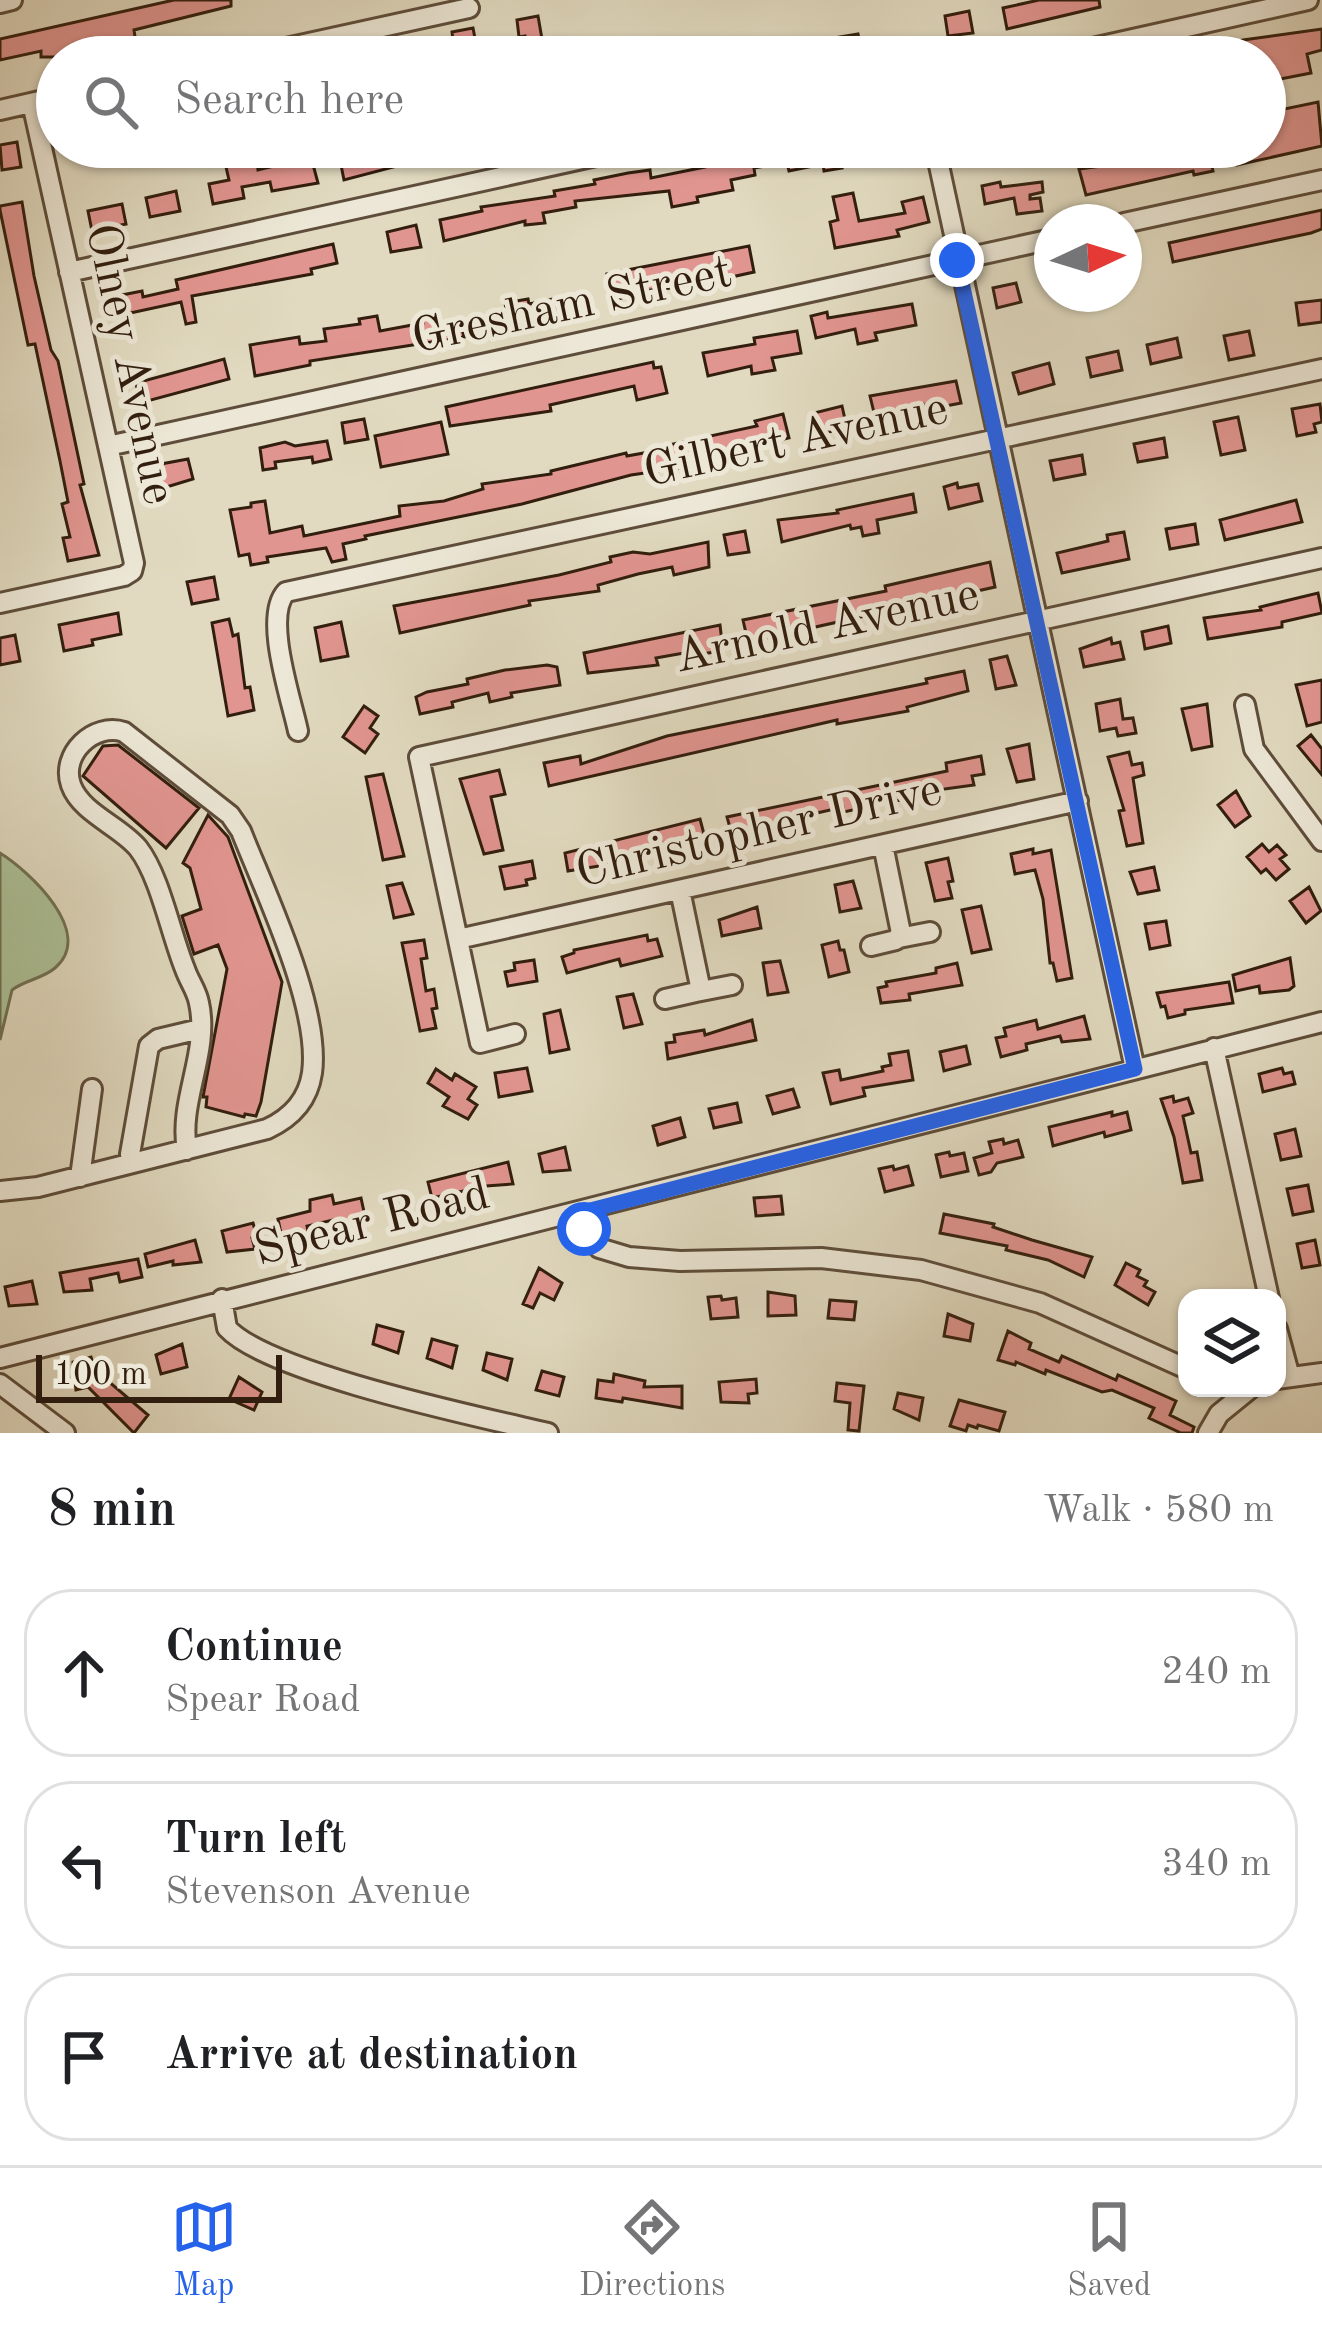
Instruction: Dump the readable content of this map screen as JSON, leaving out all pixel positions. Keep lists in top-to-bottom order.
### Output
{
  "streets": {
    "street": [
      "Gresham Street",
      "Olney Avenue",
      "Gilbert Avenue",
      "Arnold Avenue",
      "Christopher Drive",
      "Spear Road"
    ]
  },
  "crossings": [
    ["Gresham Street", "Olney Avenue"],
    ["Arnold Avenue", "Christopher Drive"]
  ],
  "scale_bar": "100 m",
  "north": "right",
  "page": {
    "search": "Search here",
    "scale": "100 m",
    "heading": ["8 min", "Walk · 580 m"],
    "list": [
      ["Continue", "Spear Road", "240 m"],
      ["Turn left", "Stevenson Avenue", "340 m"],
      "Arrive at destination"
    ],
    "nav": ["Map", "Directions", "Saved"]
  }
}
